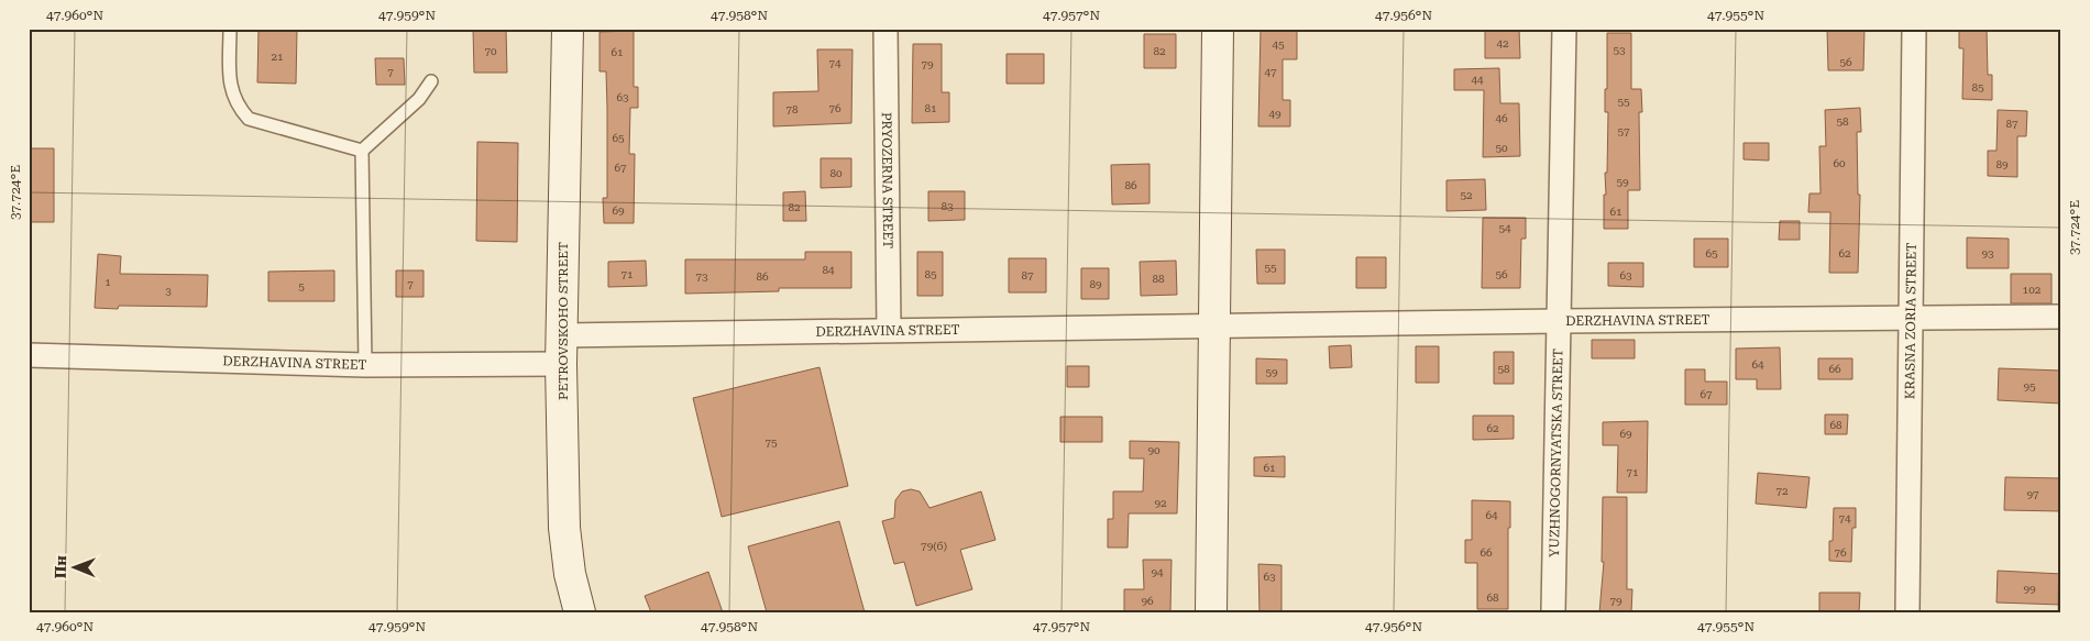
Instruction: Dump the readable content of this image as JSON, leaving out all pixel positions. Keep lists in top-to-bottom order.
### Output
{
  "streets": {
    "main road": ["PETROVSKOHO STREET"],
    "street": [
      "PRYOZERNA STREET",
      "DERZHAVINA STREET",
      "KRASNA ZORIA STREET",
      "YUZHNOGORNYATSKA STREET"
    ]
  },
  "crossings": [
    ["PRYOZERNA STREET", "DERZHAVINA STREET"],
    ["DERZHAVINA STREET", "KRASNA ZORIA STREET"],
    ["DERZHAVINA STREET", "PETROVSKOHO STREET"],
    ["DERZHAVINA STREET", "YUZHNOGORNYATSKA STREET"]
  ],
  "house_numbers": [
    "42",
    "45",
    "53",
    "70",
    "82",
    "61",
    "21",
    "56",
    "74",
    "79",
    "7",
    "47",
    "44",
    "85",
    "63",
    "55",
    "76",
    "81",
    "78",
    "49",
    "46",
    "58",
    "87",
    "57",
    "65",
    "50",
    "60",
    "89",
    "67",
    "80",
    "59",
    "86",
    "52",
    "83",
    "82",
    "69",
    "61",
    "54",
    "65",
    "62",
    "93",
    "55",
    "84",
    "71",
    "85",
    "56",
    "87",
    "63",
    "73",
    "86",
    "88",
    "1",
    "7",
    "89",
    "5",
    "102",
    "3",
    "64",
    "58",
    "66",
    "59",
    "95",
    "67",
    "68",
    "62",
    "69",
    "75",
    "90",
    "61",
    "71",
    "72",
    "97",
    "92",
    "64",
    "74",
    "79(б)",
    "66",
    "76",
    "94",
    "63",
    "99",
    "68",
    "96",
    "79"
  ],
  "north": "left",
  "coordinates": [
    "47.960°N",
    "47.959°N",
    "47.958°N",
    "47.957°N",
    "47.956°N",
    "47.955°N",
    "37.724°E"
  ]
}
